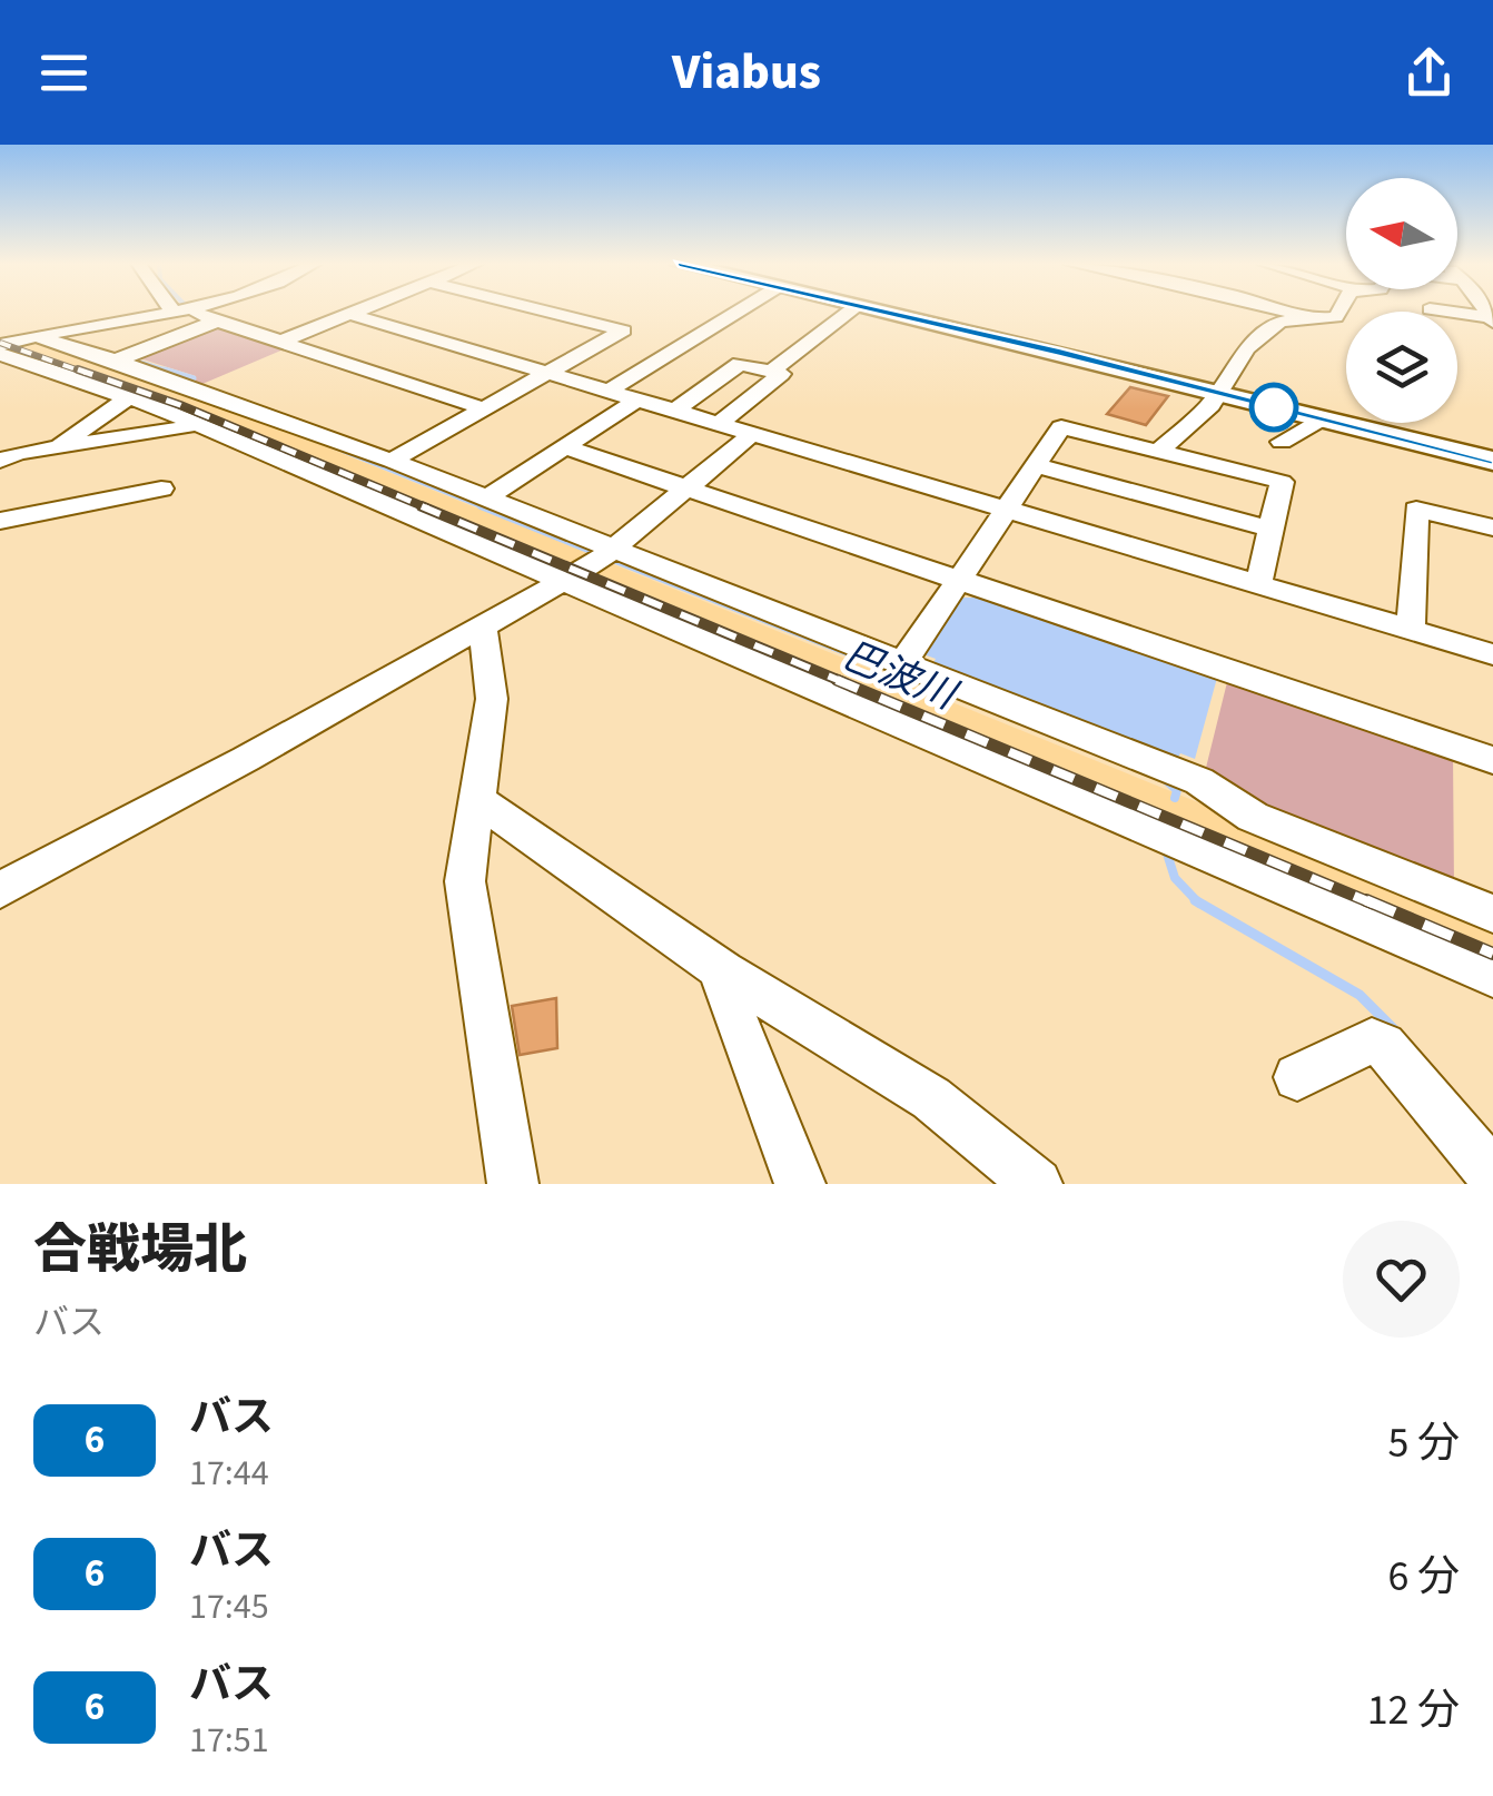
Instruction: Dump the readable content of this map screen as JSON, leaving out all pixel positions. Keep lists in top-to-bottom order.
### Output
{
  "water": ["巴波川"],
  "lines": ["bus line 6"],
  "north": "left",
  "page": {
    "header": "Viabus",
    "heading": ["合戦場北", "バス"],
    "list": [
      {
        "mark": "6",
        "name": "バス",
        "note": "17:44",
        "value": "5 分"
      },
      {
        "mark": "6",
        "name": "バス",
        "note": "17:45",
        "value": "6 分"
      },
      {
        "mark": "6",
        "name": "バス",
        "note": "17:51",
        "value": "12 分"
      }
    ]
  }
}
